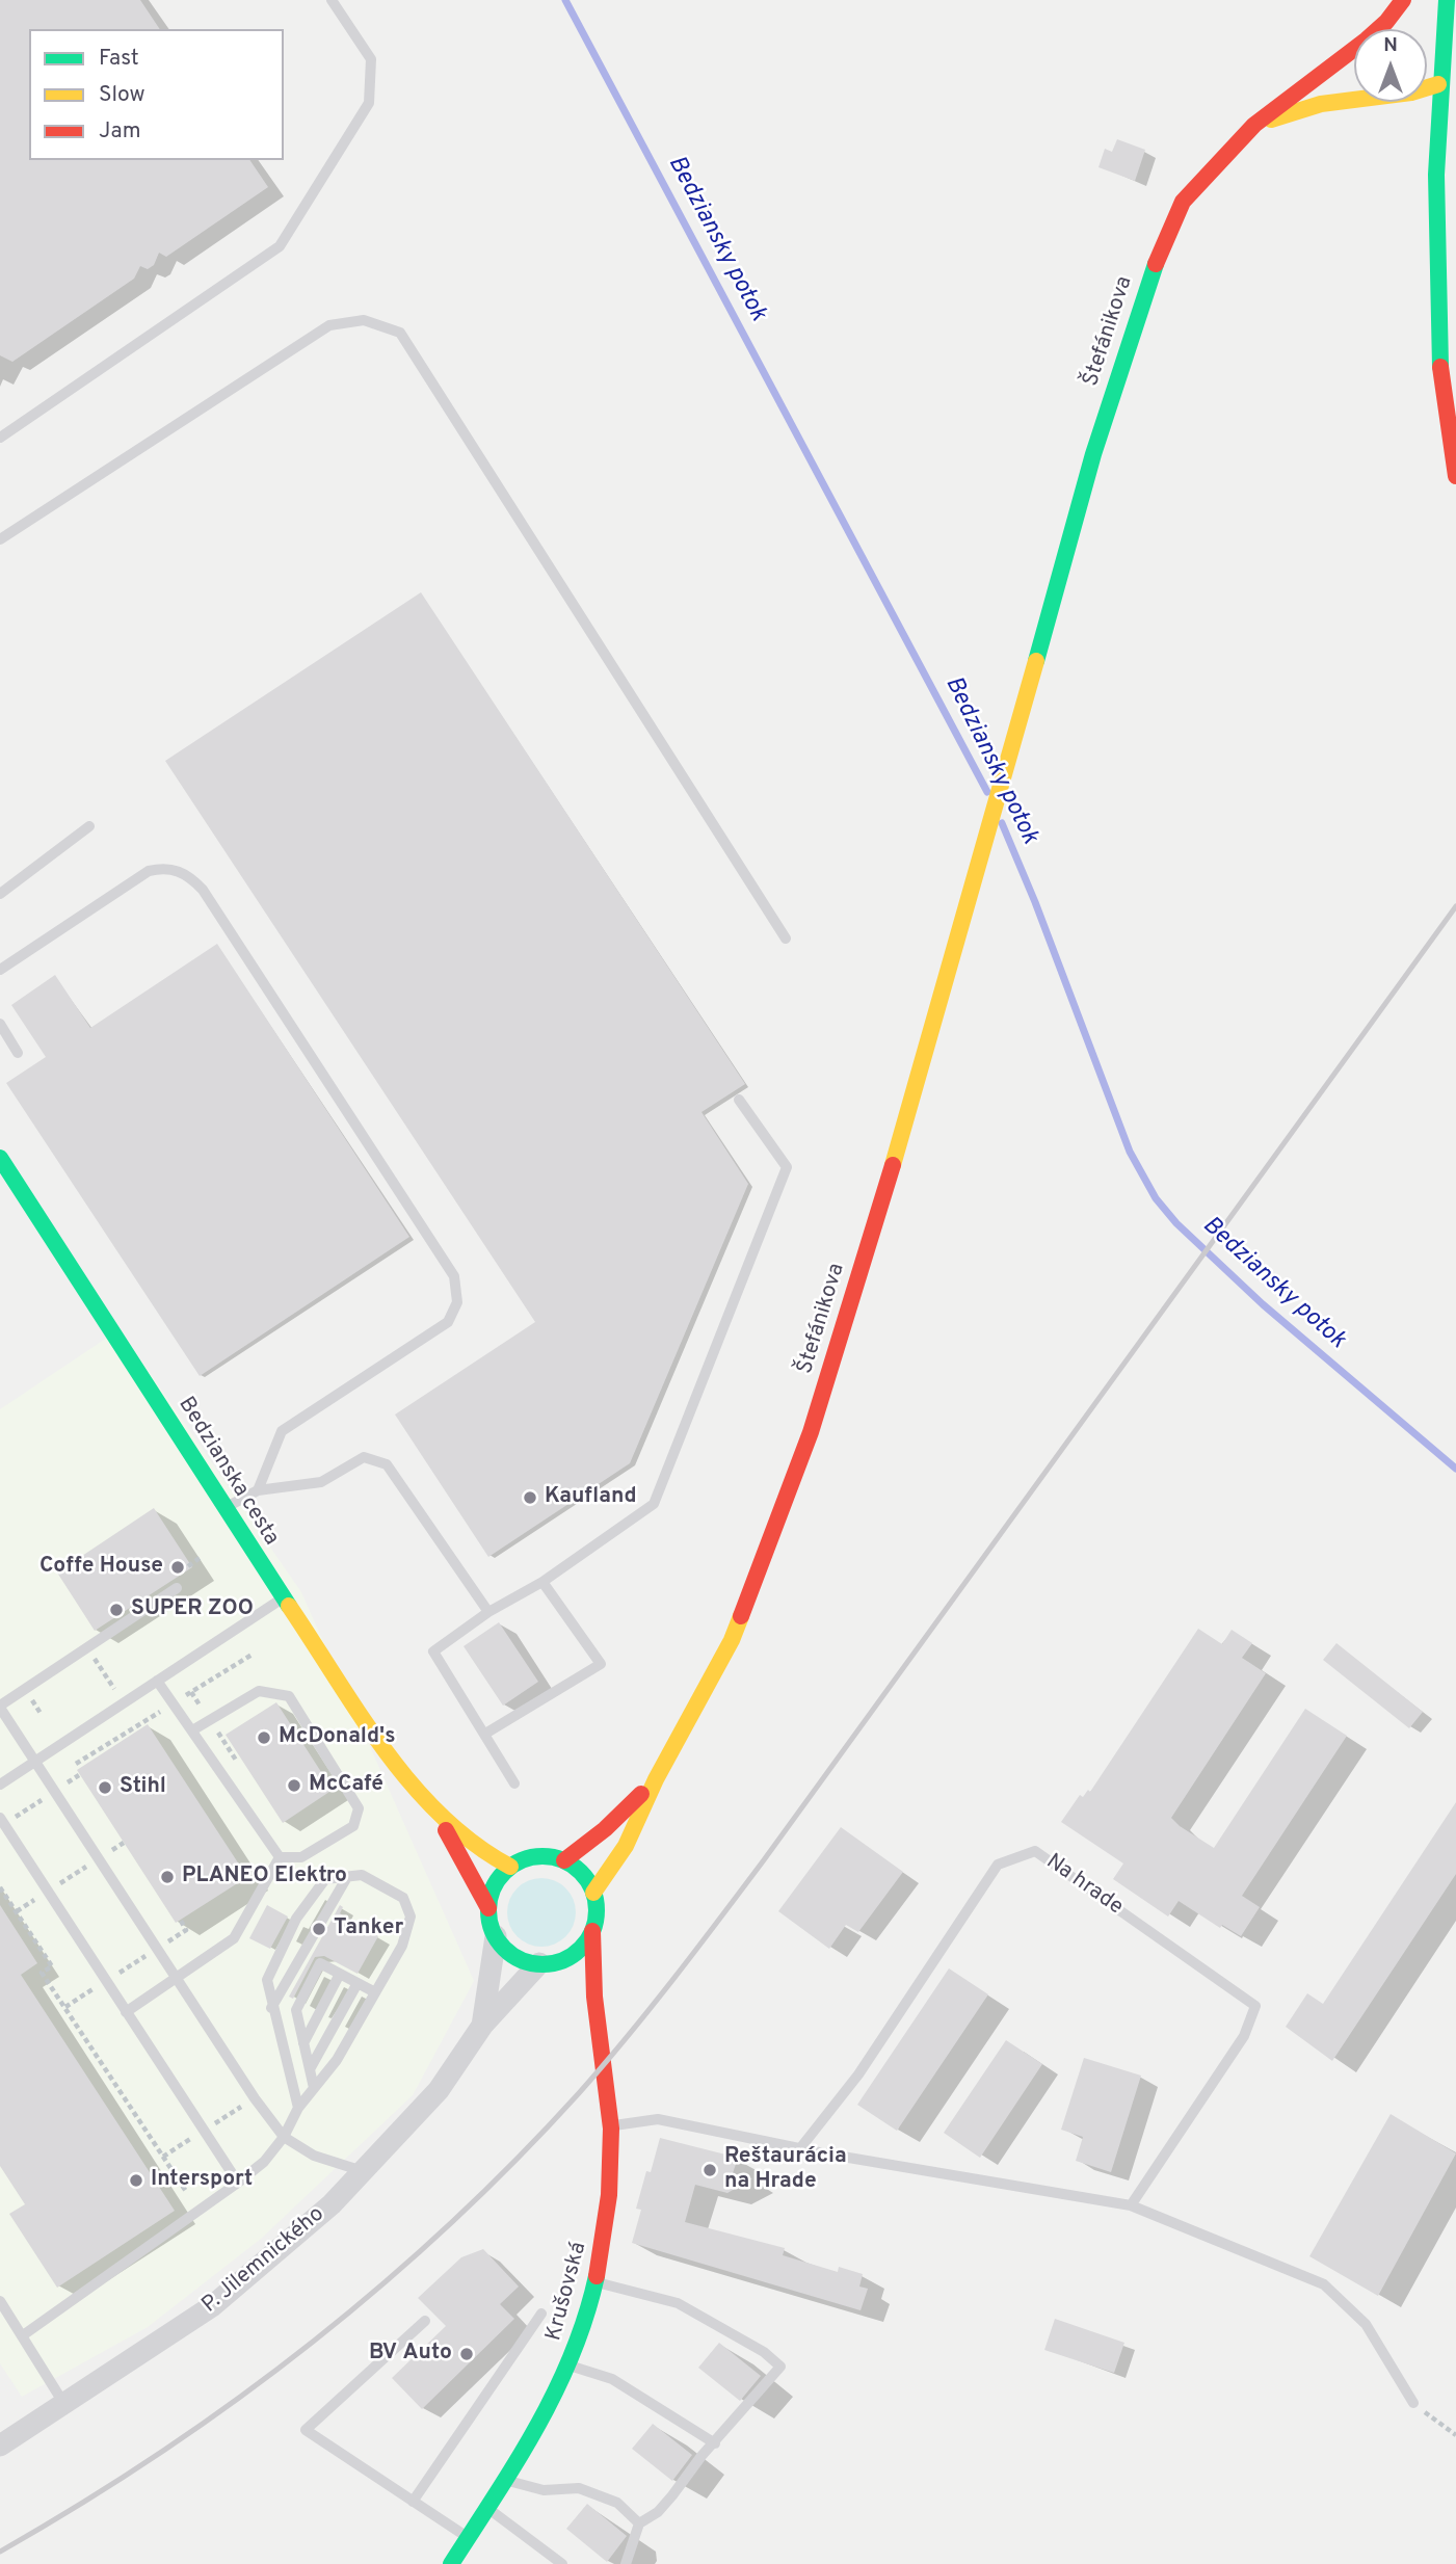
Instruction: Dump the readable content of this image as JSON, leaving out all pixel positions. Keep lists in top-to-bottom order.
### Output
{
  "streets": {
    "main road": ["Štefánikova", "Bedzianska cesta", "Krušovská"],
    "street": ["P. Jilemnického"],
    "lane": ["Na hrade"]
  },
  "crossings": [
    ["Bedzianska cesta", "P. Jilemnického"],
    ["Bedzianska cesta", "Krušovská"],
    ["P. Jilemnického", "Krušovská"]
  ],
  "water": ["Bedziansky potok"],
  "places": [
    "Kaufland",
    "Coffe House",
    "SUPER ZOO",
    "McDonald's",
    "McCafé",
    "Stihl",
    "PLANEO Elektro",
    "Tanker",
    "Reštaurácia na Hrade",
    "Intersport",
    "BV Auto"
  ],
  "legend": ["Fast", "Slow", "Jam"],
  "north": "top"
}
